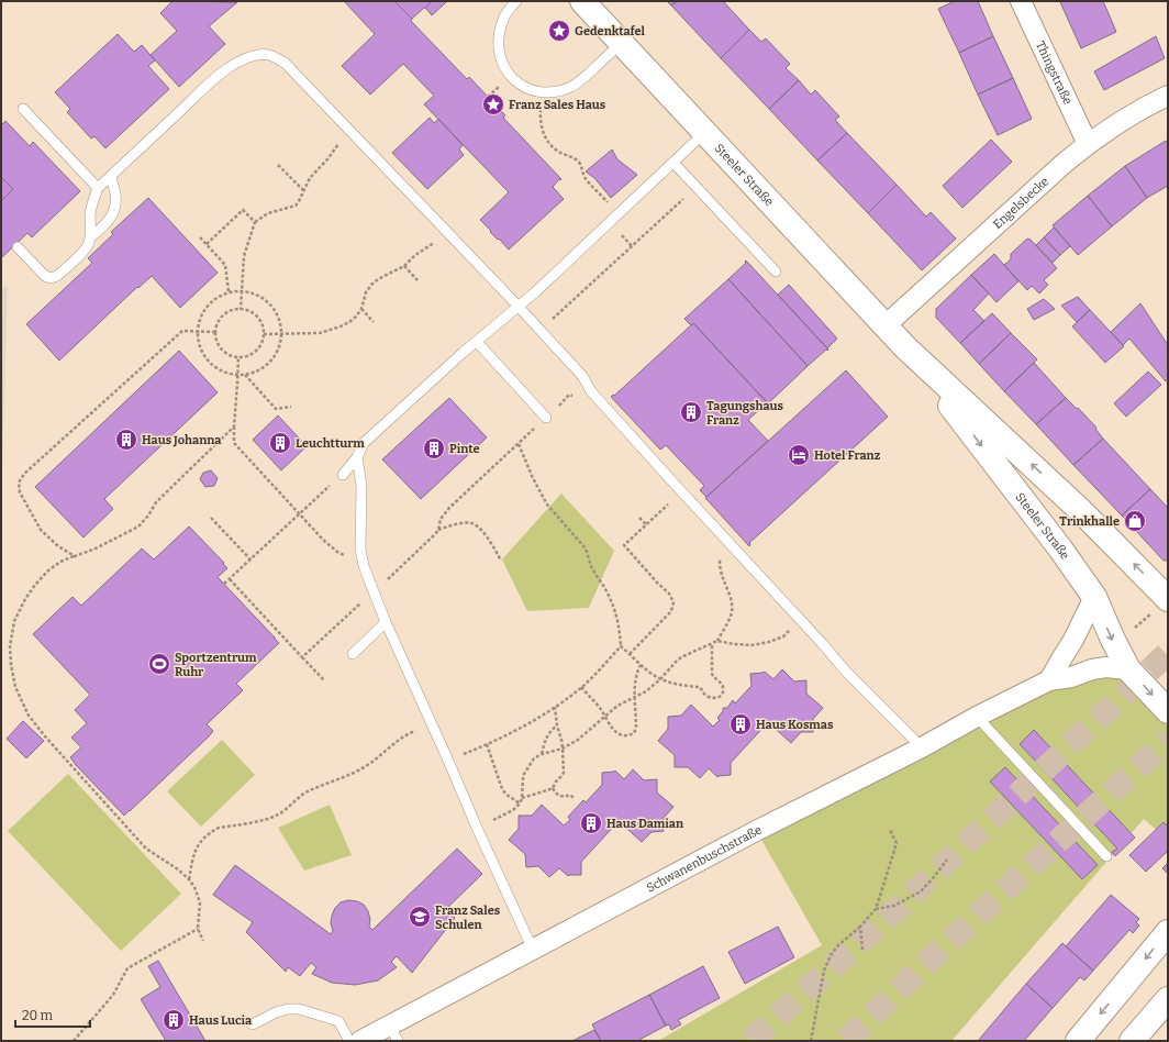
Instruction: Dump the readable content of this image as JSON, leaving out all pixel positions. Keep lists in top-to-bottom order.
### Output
{
  "streets": {
    "main road": ["Steeler Straße"],
    "street": ["Thingstraße", "Engelsbecke", "Schwanenbuschstraße"]
  },
  "crossings": [
    ["Thingstraße", "Engelsbecke"],
    ["Steeler Straße", "Engelsbecke"],
    ["Steeler Straße", "Schwanenbuschstraße"]
  ],
  "places": {
    "place": ["Gedenktafel", "Franz Sales Haus"],
    "building": [
      "Tagungshaus Franz",
      "Haus Johanna",
      "Leuchtturm",
      "Pinte",
      "Haus Kosmas",
      "Haus Damian",
      "Haus Lucia"
    ],
    "hotel": ["Hotel Franz"],
    "shop": ["Trinkhalle"],
    "sports": ["Sportzentrum Ruhr"],
    "school or university": ["Franz Sales Schulen"]
  },
  "scale_bar": "20 m"
}
